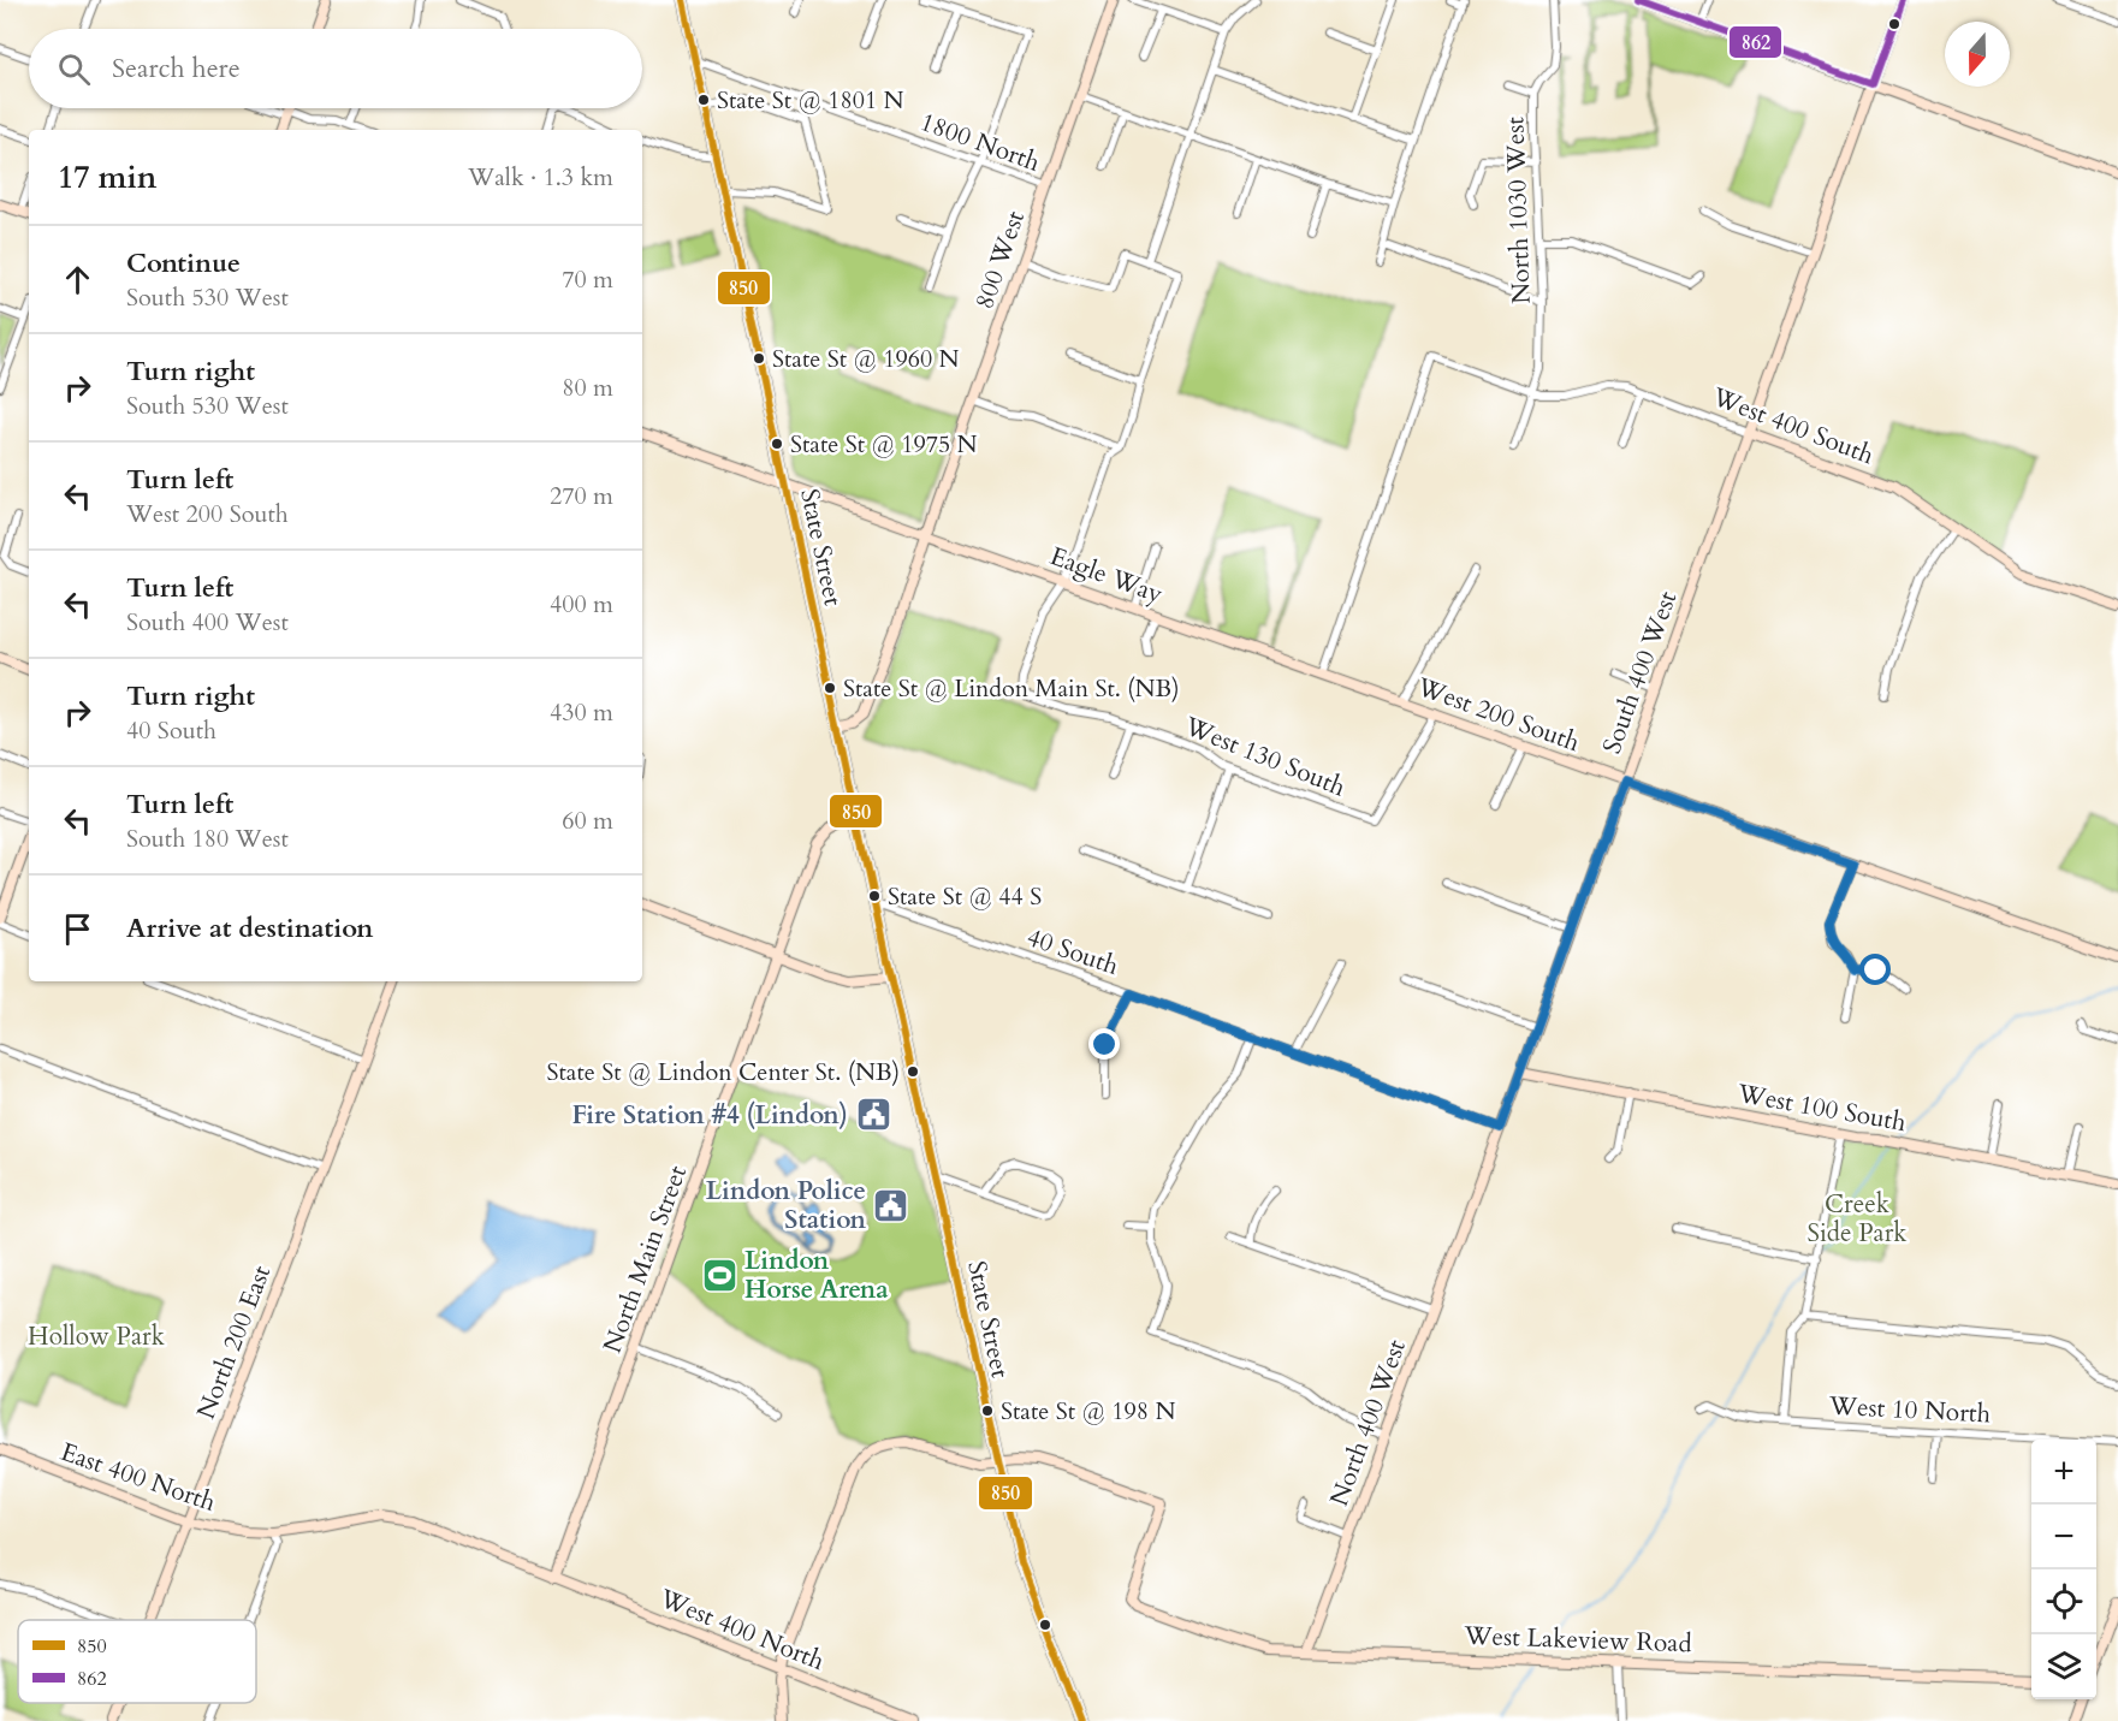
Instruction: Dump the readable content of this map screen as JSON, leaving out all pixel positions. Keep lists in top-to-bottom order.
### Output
{
  "streets": {
    "main road": ["State Street"],
    "street": [
      "1800 North",
      "North 1030 West",
      "800 West",
      "West 400 South",
      "Eagle Way",
      "South 400 West",
      "West 200 South",
      "West 130 South",
      "40 South",
      "West 100 South",
      "North Main Street",
      "North 200 East",
      "West 10 North",
      "North 400 West",
      "East 400 North",
      "West 400 North",
      "West Lakeview Road"
    ]
  },
  "crossings": [
    ["1800 North", "800 West"],
    ["1800 North", "State Street"],
    ["North 1030 West", "West 400 South"],
    ["800 West", "State Street"],
    ["800 West", "Eagle Way"],
    ["West 400 South", "South 400 West"],
    ["West 400 South", "West 200 South"],
    ["State Street", "Eagle Way"],
    ["State Street", "40 South"],
    ["State Street", "North Main Street"],
    ["State Street", "West Lakeview Road"],
    ["Eagle Way", "West 200 South"],
    ["Eagle Way", "West 130 South"],
    ["South 400 West", "West 200 South"],
    ["South 400 West", "40 South"],
    ["South 400 West", "West 100 South"],
    ["South 400 West", "North 400 West"],
    ["West 200 South", "West 130 South"],
    ["North Main Street", "East 400 North"],
    ["North Main Street", "West 400 North"],
    ["North 200 East", "East 400 North"],
    ["North 400 West", "West Lakeview Road"],
    ["East 400 North", "West 400 North"]
  ],
  "parks": ["Creek Side Park", "Hollow Park"],
  "places": {
    "other": [
      "State St @ 1801 N",
      "State St @ 1960 N",
      "State St @ 1975 N",
      "State St @ Lindon Main St. (NB)",
      "State St @ 44 S",
      "State St @ Lindon Center St. (NB)",
      "State St @ 198 N"
    ],
    "public building": ["Fire Station #4 (Lindon)", "Lindon Police Station"],
    "sports": ["Lindon Horse Arena"]
  },
  "lines": ["transit line 850", "transit line 862"],
  "legend": ["850", "862"],
  "north": "bottom",
  "page": {
    "search": "Search here",
    "heading": ["17 min", "Walk · 1.3 km"],
    "list": [
      ["Continue", "South 530 West", "70 m"],
      ["Turn right", "South 530 West", "80 m"],
      ["Turn left", "West 200 South", "270 m"],
      ["Turn left", "South 400 West", "400 m"],
      ["Turn right", "40 South", "430 m"],
      ["Turn left", "South 180 West", "60 m"],
      "Arrive at destination"
    ],
    "map_buttons": ["+", "−"]
  }
}
